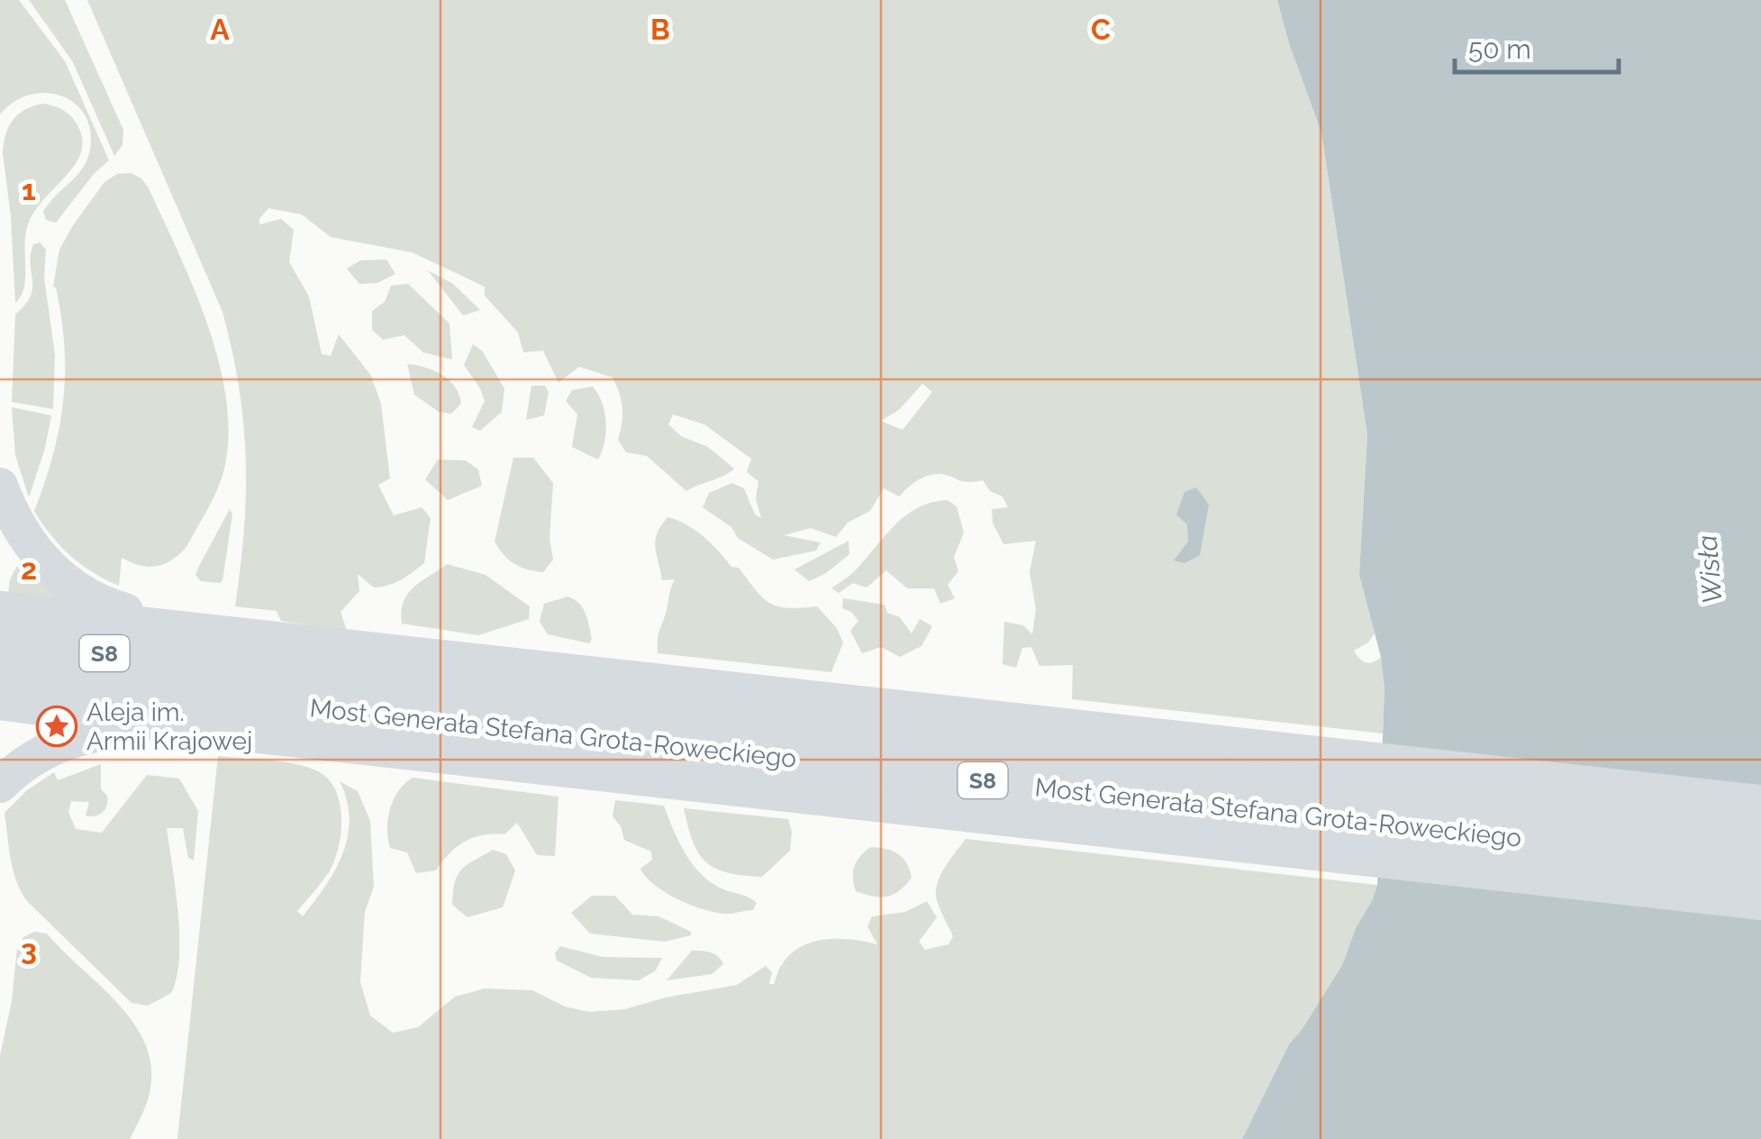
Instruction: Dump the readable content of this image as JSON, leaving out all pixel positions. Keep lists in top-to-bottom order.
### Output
{
  "streets": {
    "highway": ["S8", "Most Generała Stefana Grota-Roweckiego"]
  },
  "crossings": [
    ["S8", "Most Generała Stefana Grota-Roweckiego"]
  ],
  "water": ["Wisła"],
  "places": {
    "place": ["Aleja im. Armii Krajowej"]
  },
  "scale_bar": "50 m",
  "grid": {
    "columns": ["A", "B", "C"],
    "rows": ["1", "2", "3"]
  }
}
